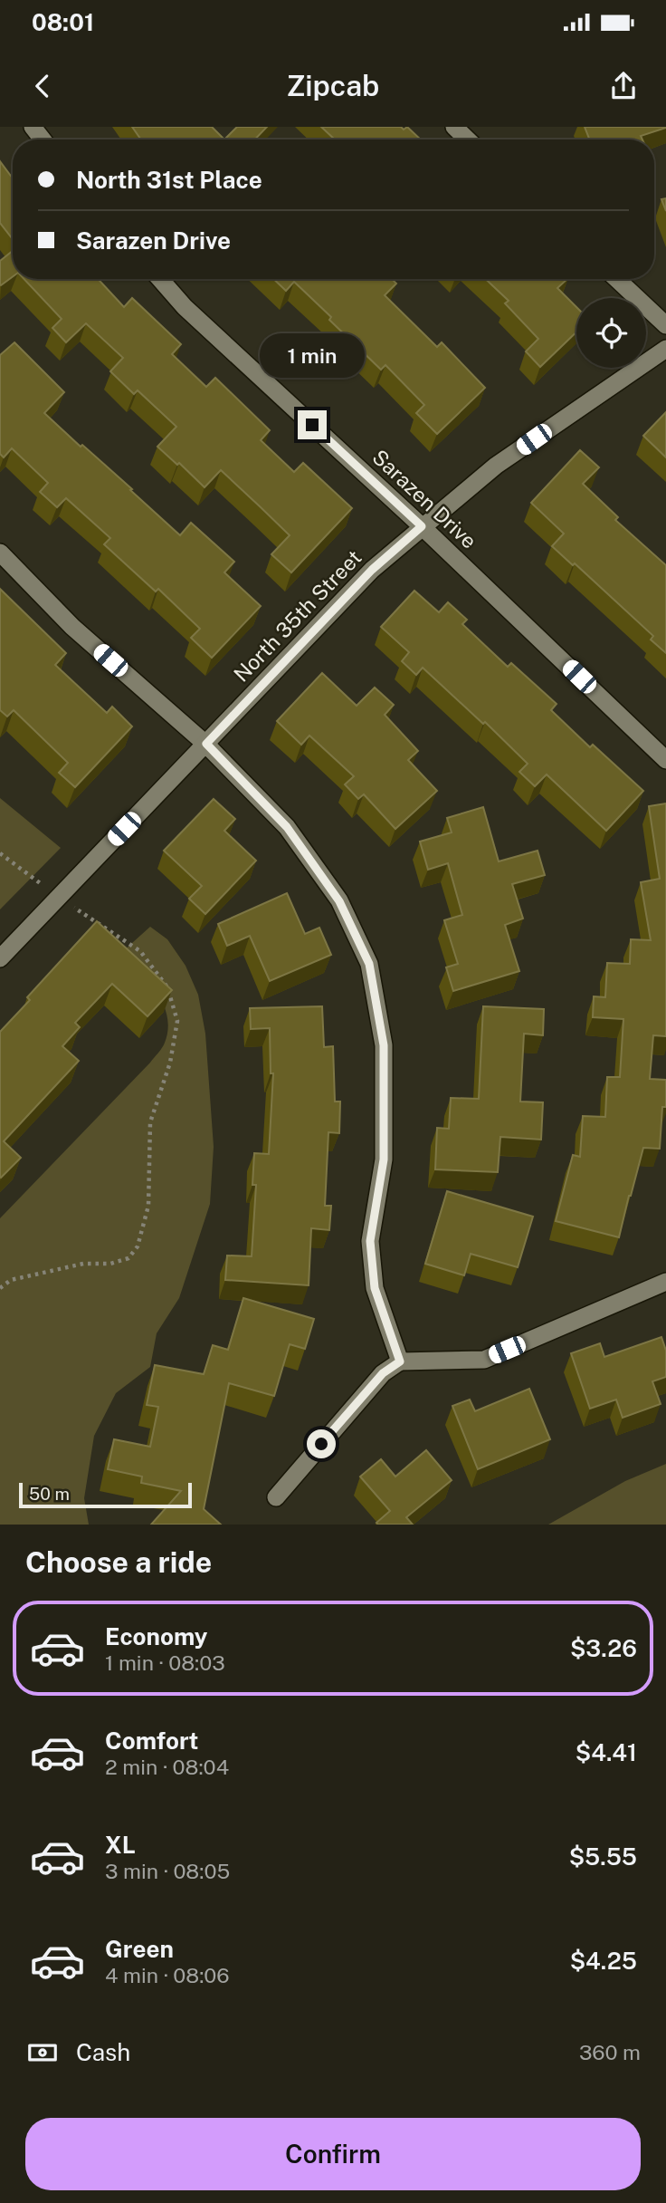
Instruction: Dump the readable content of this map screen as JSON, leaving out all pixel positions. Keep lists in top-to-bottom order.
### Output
{
  "streets": {
    "street": ["Sarazen Drive", "North 35th Street"]
  },
  "crossings": [
    ["Sarazen Drive", "North 35th Street"]
  ],
  "scale_bar": "50 m",
  "page": {
    "status": "08:01",
    "header": "Zipcab",
    "banner": ["North 31st Place", "Sarazen Drive"],
    "bubble": "1 min",
    "scale": "50 m",
    "heading": "Choose a ride",
    "list": [
      {
        "name": "Economy",
        "note": "1 min · 08:03",
        "value": "$3.26"
      },
      {
        "name": "Comfort",
        "note": "2 min · 08:04",
        "value": "$4.41"
      },
      {
        "name": "XL",
        "note": "3 min · 08:05",
        "value": "$5.55"
      },
      {
        "name": "Green",
        "note": "4 min · 08:06",
        "value": "$4.25"
      }
    ],
    "pay": ["Cash", "360 m"],
    "buttons": "Confirm"
  }
}
